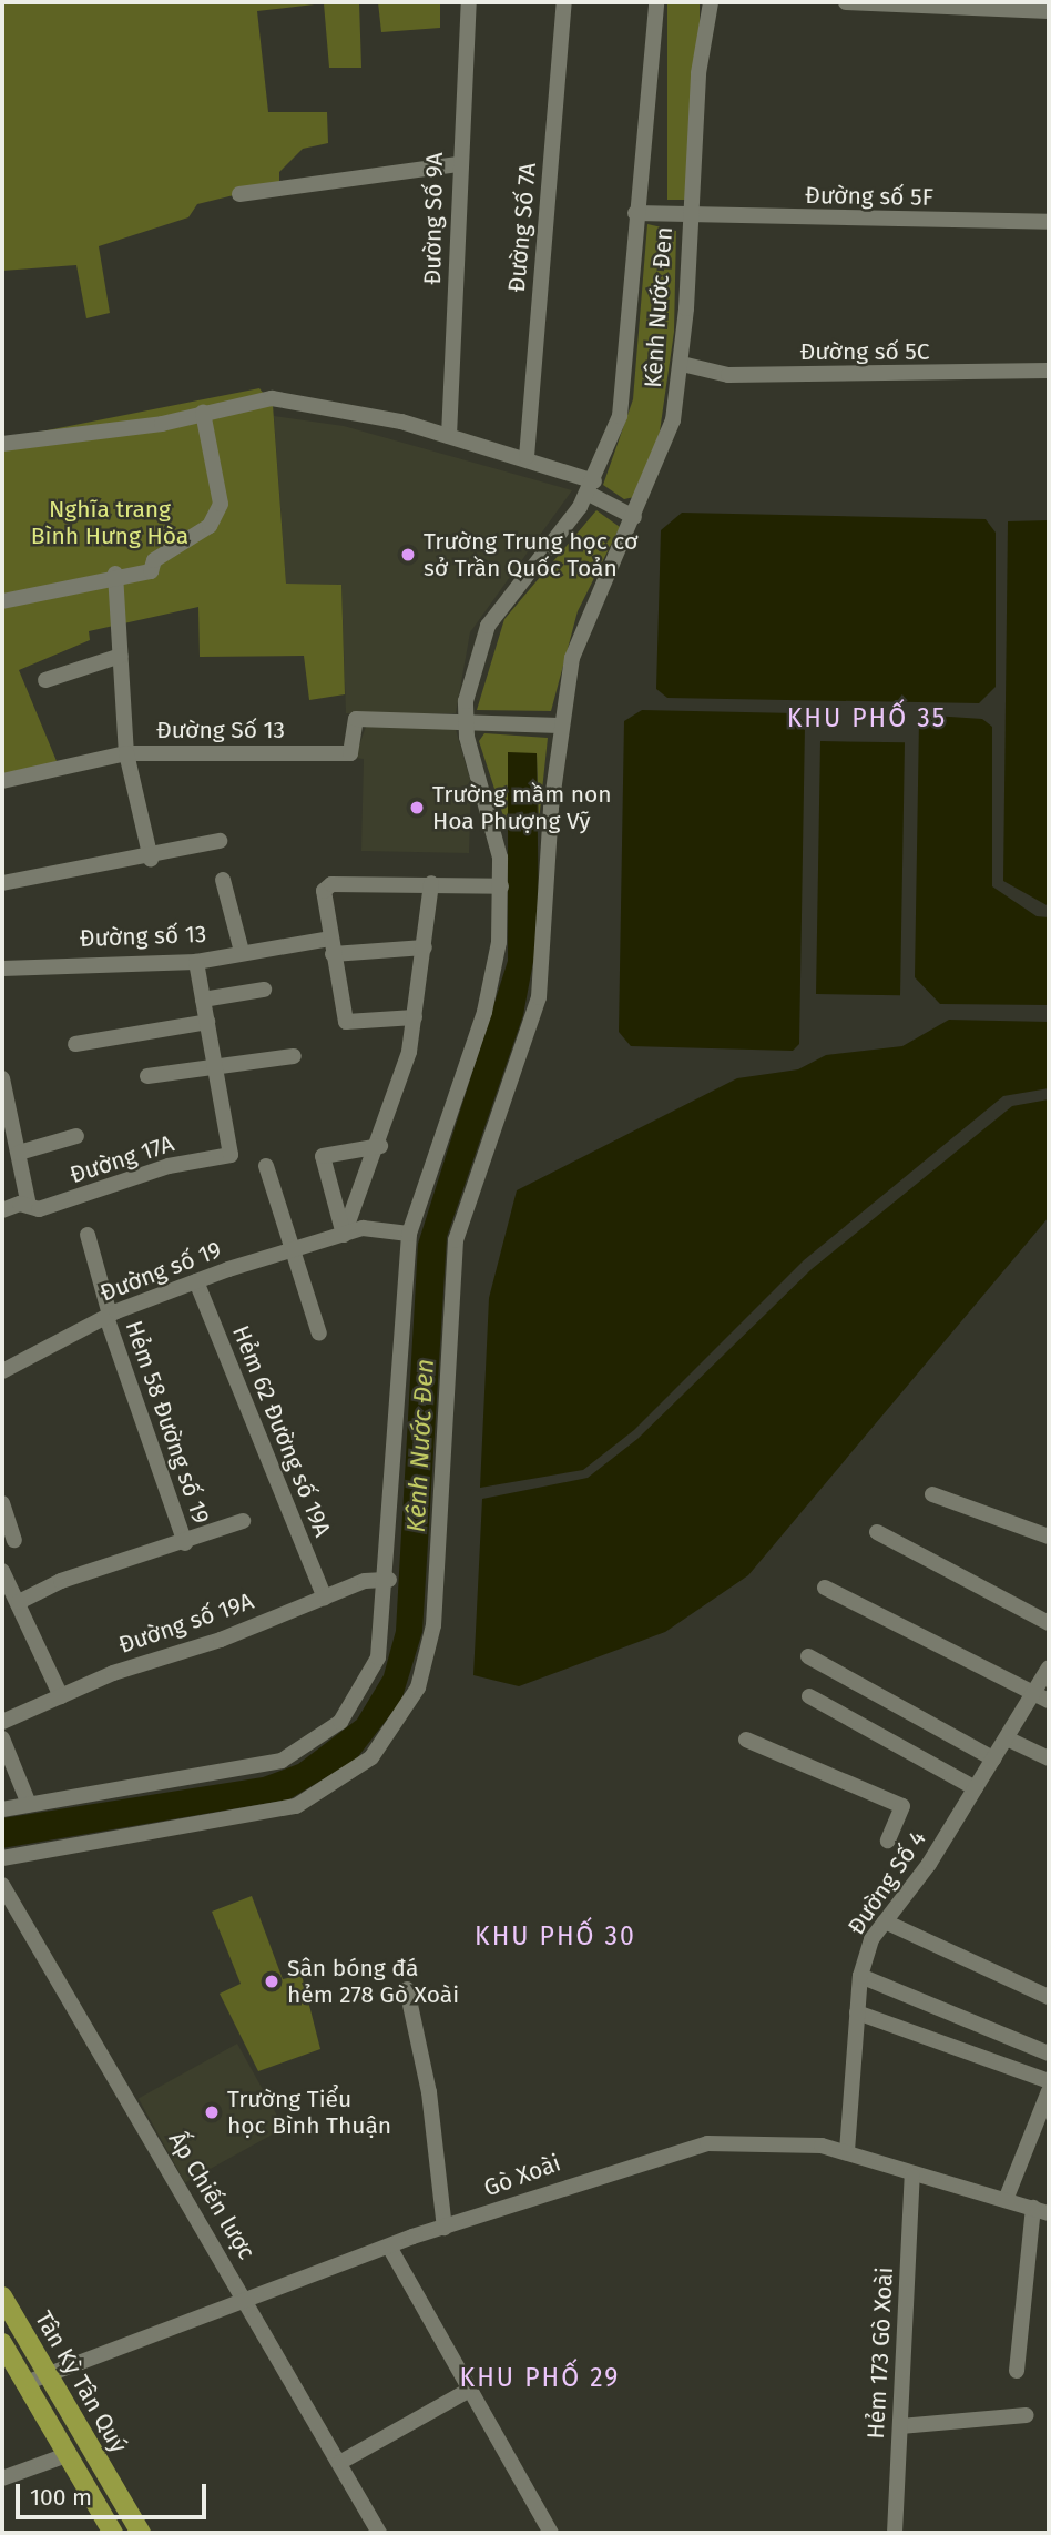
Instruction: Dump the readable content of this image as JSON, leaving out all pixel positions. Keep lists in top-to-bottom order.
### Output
{
  "streets": {
    "main road": ["Tân Kỳ Tân Quý"],
    "street": [
      "Đường số 5F",
      "Đường Số 9A",
      "Đường Số 7A",
      "Kênh Nước Đen",
      "Đường số 5C",
      "Đường Số 13",
      "Đường số 13",
      "Đường 17A",
      "Đường số 19",
      "Hẻm 58 Đường số 19",
      "Hẻm 62 Đường số 19A",
      "Đường số 19A",
      "Đường Số 4",
      "Gò Xoài",
      "Ấp Chiến lược",
      "Hẻm 173 Gò Xoài"
    ]
  },
  "crossings": [
    ["Đường số 5F", "Kênh Nước Đen"],
    ["Kênh Nước Đen", "Đường số 5C"],
    ["Kênh Nước Đen", "Đường Số 13"],
    ["Kênh Nước Đen", "Đường số 19"],
    ["Kênh Nước Đen", "Đường số 19A"],
    ["Đường số 19", "Hẻm 58 Đường số 19"],
    ["Đường số 19", "Hẻm 62 Đường số 19A"],
    ["Hẻm 62 Đường số 19A", "Đường số 19A"],
    ["Đường Số 4", "Gò Xoài"],
    ["Gò Xoài", "Ấp Chiến lược"],
    ["Gò Xoài", "Hẻm 173 Gò Xoài"],
    ["Gò Xoài", "Tân Kỳ Tân Quý"]
  ],
  "districts": ["KHU PHỐ 35", "KHU PHỐ 30", "KHU PHỐ 29"],
  "water": ["Kênh Nước Đen"],
  "parks": ["Nghĩa trang Bình Hưng Hòa"],
  "places": [
    "Trường Trung học cơ sở Trần Quốc Toản",
    "Trường mầm non Hoa Phượng Vỹ",
    "Sân bóng đá hẻm 278 Gò Xoài",
    "Trường Tiểu học Bình Thuận"
  ],
  "scale_bar": "100 m"
}
